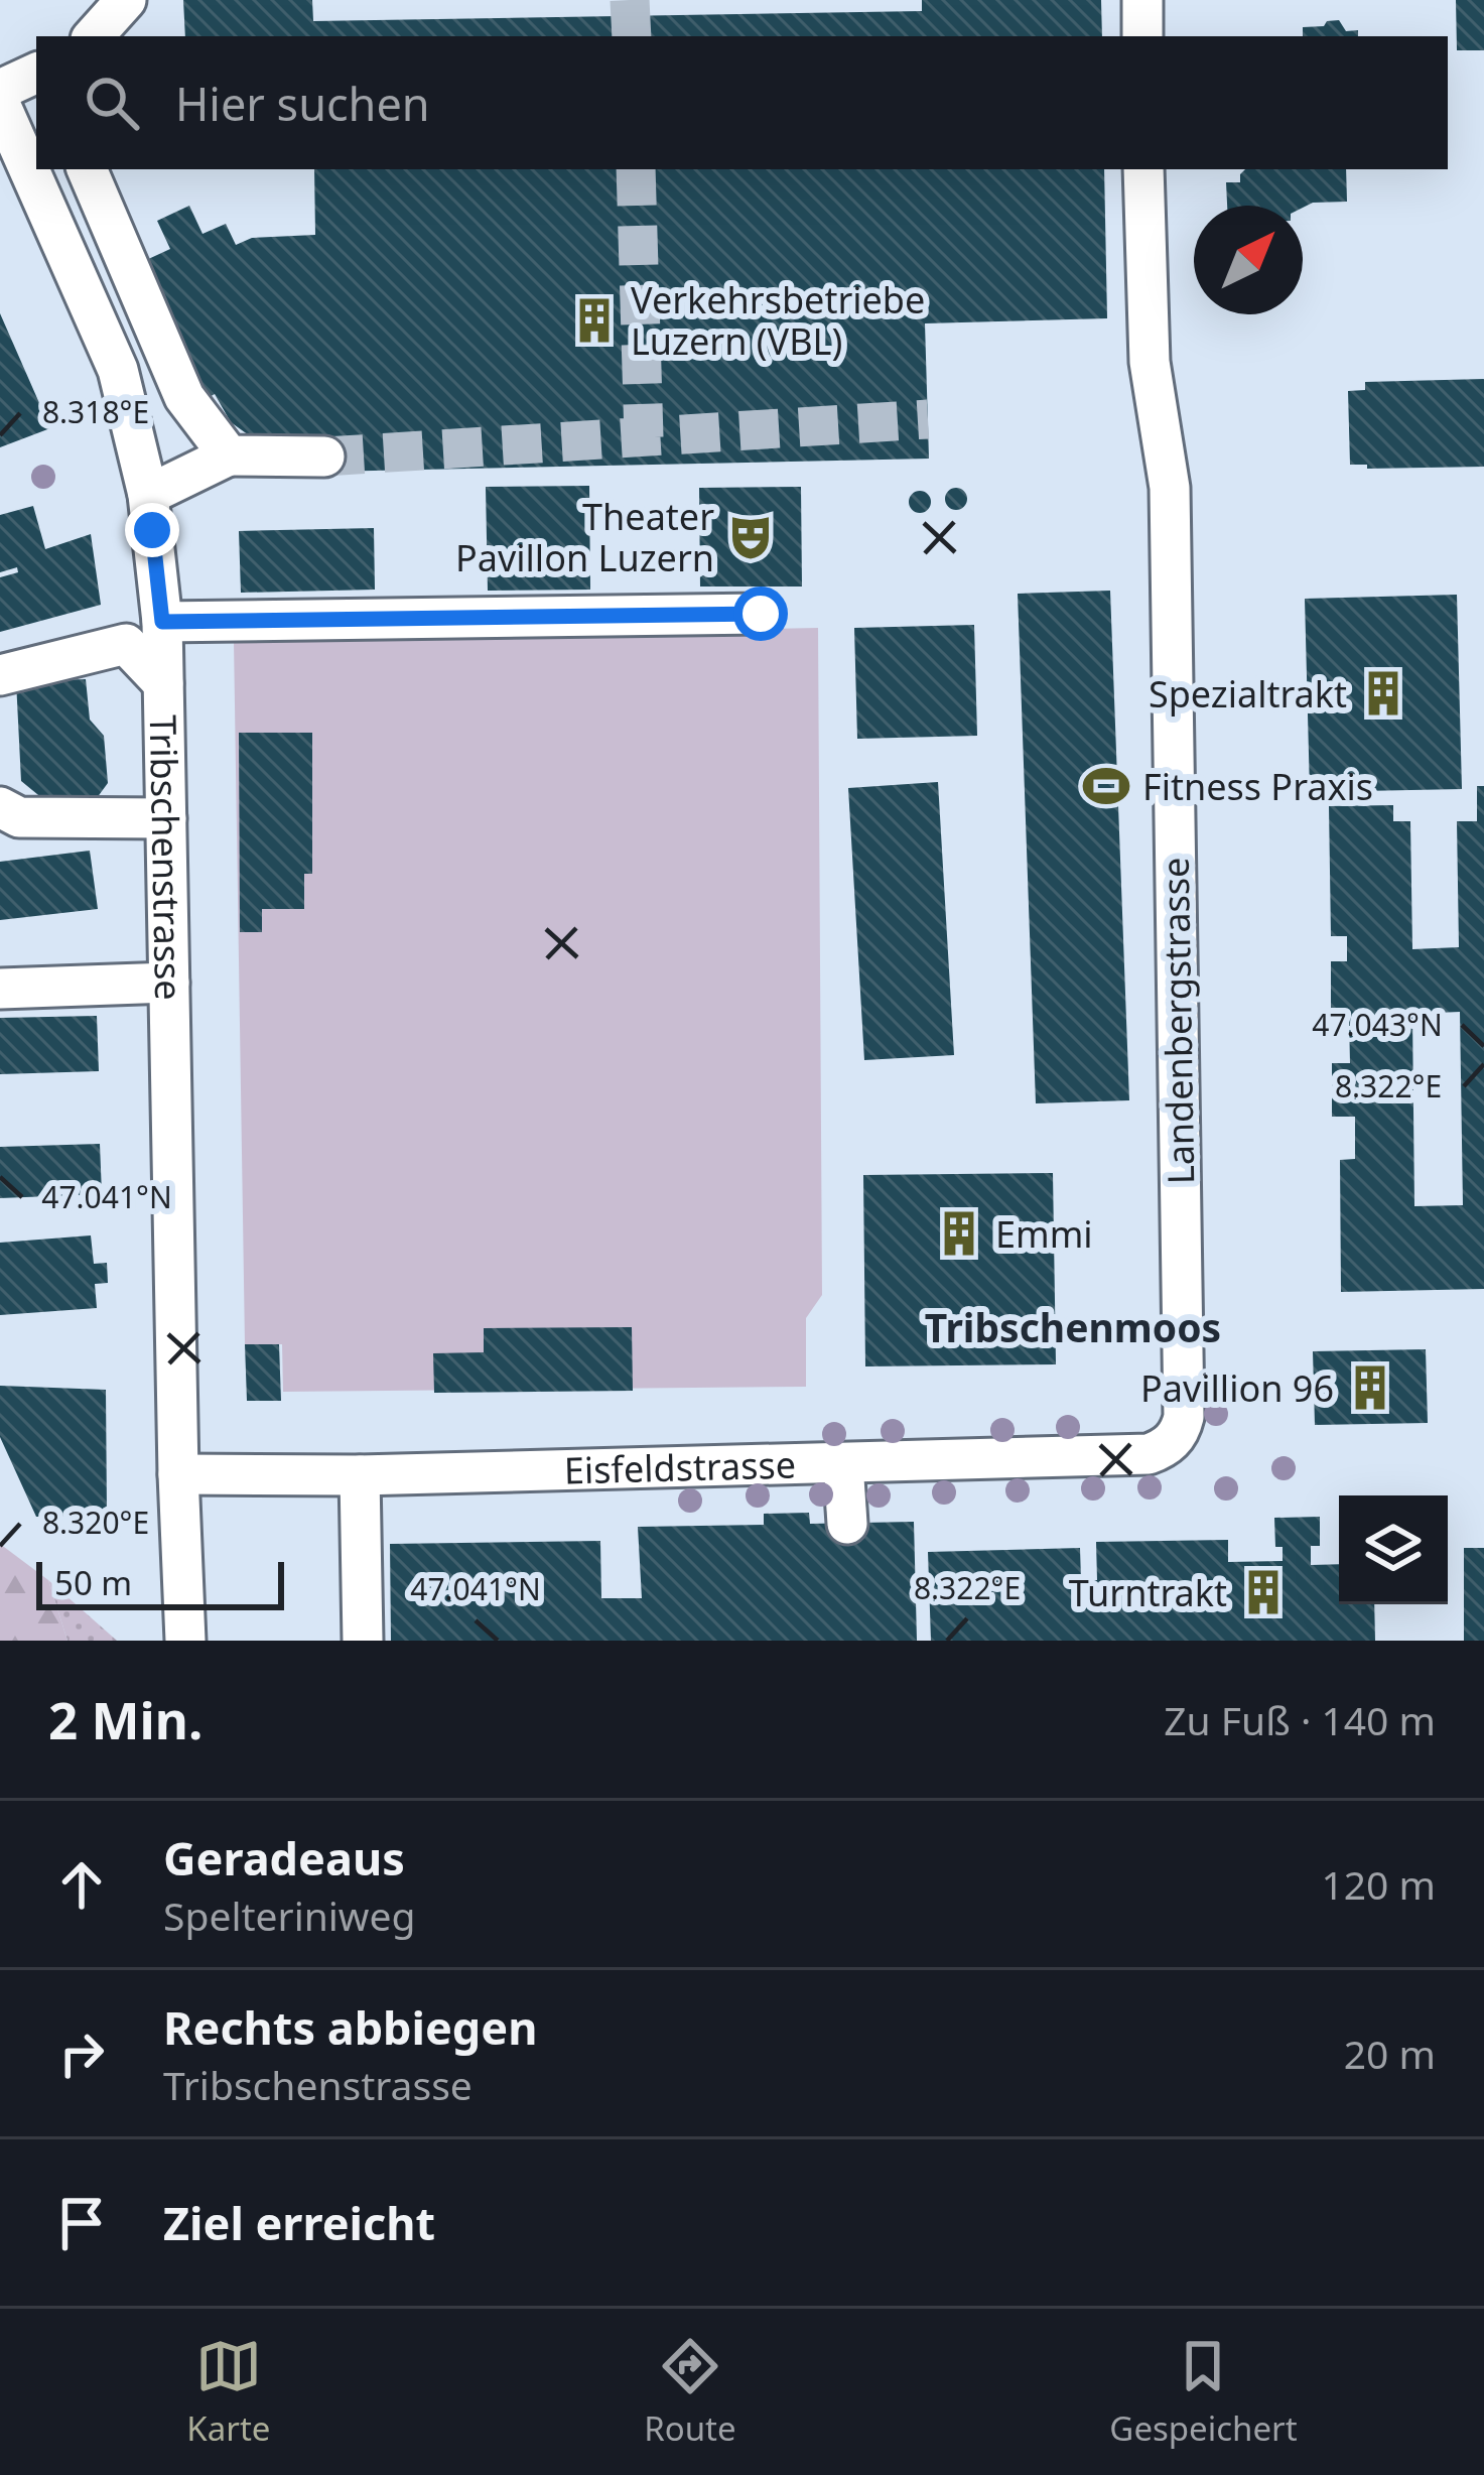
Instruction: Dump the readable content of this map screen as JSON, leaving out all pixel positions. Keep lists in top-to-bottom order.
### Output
{
  "streets": {
    "street": ["Tribschenstrasse", "Landenbergstrasse", "Eisfeldstrasse"]
  },
  "crossings": [
    ["Tribschenstrasse", "Eisfeldstrasse"],
    ["Landenbergstrasse", "Eisfeldstrasse"]
  ],
  "districts": ["Tribschenmoos"],
  "places": {
    "building": [
      "Verkehrsbetriebe Luzern (VBL)",
      "Spezialtrakt",
      "Emmi",
      "Pavillion 96",
      "Turntrakt"
    ],
    "theatre": ["Theater Pavillon Luzern"],
    "sports": ["Fitness Praxis"]
  },
  "scale_bar": "50 m",
  "north": "top right",
  "page": {
    "search": "Hier suchen",
    "scale": "50 m",
    "heading": ["2 Min.", "Zu Fuß · 140 m"],
    "list": [
      ["Geradeaus", "Spelteriniweg", "120 m"],
      ["Rechts abbiegen", "Tribschenstrasse", "20 m"],
      "Ziel erreicht"
    ],
    "nav": ["Karte", "Route", "Gespeichert"]
  },
  "coordinates": [
    "8.318°E",
    "47.043°N",
    "8.322°E",
    "47.041°N",
    "8.320°E"
  ]
}
